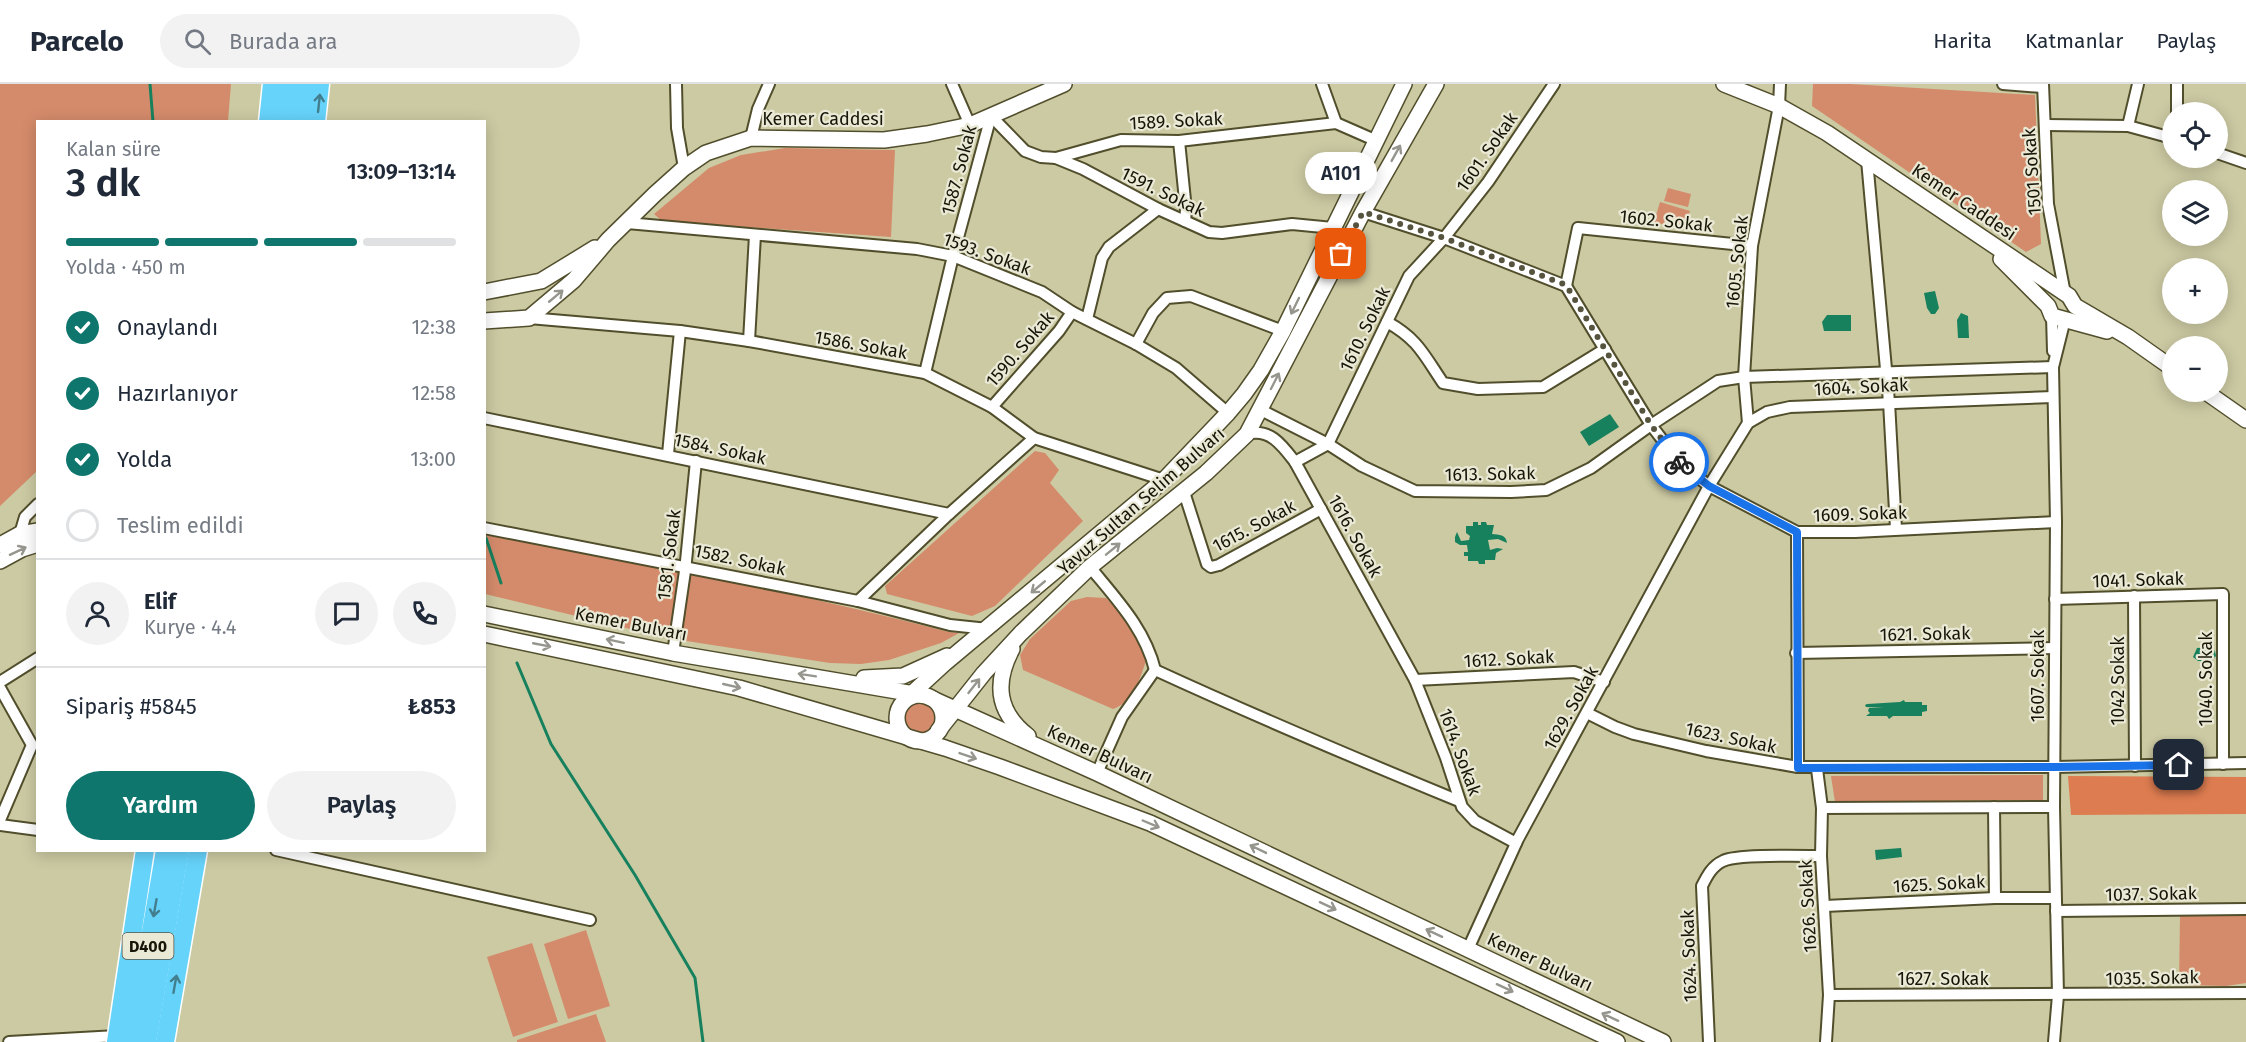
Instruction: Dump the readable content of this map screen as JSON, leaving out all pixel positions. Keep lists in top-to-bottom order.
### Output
{
  "streets": {
    "highway": ["D400"],
    "main road": ["Kemer Caddesi", "Yavuz Sultan Selim Bulvarı", "Kemer Bulvarı"],
    "street": [
      "1589. Sokak",
      "1601. Sokak",
      "1587. Sokak",
      "1501 Sokak",
      "1591. Sokak",
      "1602. Sokak",
      "1593. Sokak",
      "1605. Sokak",
      "1610. Sokak",
      "1586. Sokak",
      "1590. Sokak",
      "1604. Sokak",
      "1584. Sokak",
      "1613. Sokak",
      "1609. Sokak",
      "1615. Sokak",
      "1616. Sokak",
      "1581. Sokak",
      "1582. Sokak",
      "1041. Sokak",
      "1621. Sokak",
      "1612. Sokak",
      "1607. Sokak",
      "1040. Sokak",
      "1042 Sokak",
      "1629. Sokak",
      "1623. Sokak",
      "1614. Sokak",
      "1625. Sokak",
      "1037. Sokak",
      "1626. Sokak",
      "1624. Sokak",
      "1035. Sokak",
      "1627. Sokak"
    ]
  },
  "crossings": [
    ["Kemer Caddesi", "1589. Sokak"],
    ["Kemer Caddesi", "1587. Sokak"],
    ["Kemer Caddesi", "1501 Sokak"],
    ["Kemer Caddesi", "1593. Sokak"],
    ["Kemer Caddesi", "1605. Sokak"],
    ["Kemer Caddesi", "1586. Sokak"],
    ["Kemer Caddesi", "1607. Sokak"],
    ["1589. Sokak", "1587. Sokak"],
    ["1589. Sokak", "1591. Sokak"],
    ["1601. Sokak", "1610. Sokak"],
    ["1587. Sokak", "1593. Sokak"],
    ["1587. Sokak", "1586. Sokak"],
    ["1501 Sokak", "1607. Sokak"],
    ["1591. Sokak", "Yavuz Sultan Selim Bulvarı"],
    ["1602. Sokak", "1605. Sokak"],
    ["1602. Sokak", "1609. Sokak"],
    ["1593. Sokak", "1590. Sokak"],
    ["1593. Sokak", "Yavuz Sultan Selim Bulvarı"],
    ["1605. Sokak", "1604. Sokak"],
    ["1605. Sokak", "1613. Sokak"],
    ["1610. Sokak", "1613. Sokak"],
    ["1586. Sokak", "1590. Sokak"],
    ["1586. Sokak", "Yavuz Sultan Selim Bulvarı"],
    ["1604. Sokak", "1607. Sokak"],
    ["1584. Sokak", "1581. Sokak"],
    ["1613. Sokak", "Yavuz Sultan Selim Bulvarı"],
    ["1613. Sokak", "1609. Sokak"],
    ["1613. Sokak", "1607. Sokak"],
    ["Yavuz Sultan Selim Bulvarı", "1615. Sokak"],
    ["Yavuz Sultan Selim Bulvarı", "1616. Sokak"],
    ["Yavuz Sultan Selim Bulvarı", "1582. Sokak"],
    ["Yavuz Sultan Selim Bulvarı", "Kemer Bulvarı"],
    ["1609. Sokak", "1607. Sokak"],
    ["1609. Sokak", "1629. Sokak"],
    ["1615. Sokak", "1616. Sokak"],
    ["1616. Sokak", "1612. Sokak"],
    ["1616. Sokak", "1614. Sokak"],
    ["1581. Sokak", "1582. Sokak"],
    ["1581. Sokak", "Kemer Bulvarı"],
    ["1041. Sokak", "1607. Sokak"],
    ["1041. Sokak", "1040. Sokak"],
    ["1041. Sokak", "1042 Sokak"],
    ["Kemer Bulvarı", "1629. Sokak"],
    ["1621. Sokak", "1607. Sokak"],
    ["1612. Sokak", "1629. Sokak"],
    ["1612. Sokak", "1614. Sokak"],
    ["1607. Sokak", "1623. Sokak"],
    ["1607. Sokak", "1625. Sokak"],
    ["1607. Sokak", "1037. Sokak"],
    ["1607. Sokak", "1035. Sokak"],
    ["1607. Sokak", "1627. Sokak"],
    ["1040. Sokak", "1623. Sokak"],
    ["1042 Sokak", "1623. Sokak"],
    ["1629. Sokak", "1623. Sokak"],
    ["1629. Sokak", "1614. Sokak"],
    ["1623. Sokak", "1626. Sokak"],
    ["1625. Sokak", "1626. Sokak"],
    ["1626. Sokak", "1624. Sokak"],
    ["1626. Sokak", "1627. Sokak"],
    ["1035. Sokak", "1627. Sokak"]
  ],
  "places": ["A101"],
  "page": {
    "header": "Parcelo",
    "search": "Burada ara",
    "nav": ["Harita", "Katmanlar", "Paylaş"],
    "map_buttons": ["+", "−"],
    "heading": ["3 dk", "Kalan süre", "13:09–13:14"],
    "panel": [
      "Elif",
      "Kurye · 4.4",
      "Sipariş #5845",
      "₺853"
    ],
    "bubble": "A101",
    "bar": "Yolda · 450 m",
    "list": [
      ["Onaylandı", "12:38"],
      ["Hazırlanıyor", "12:58"],
      ["Yolda", "13:00"],
      "Teslim edildi"
    ],
    "buttons": ["Yardım", "Paylaş"]
  }
}
